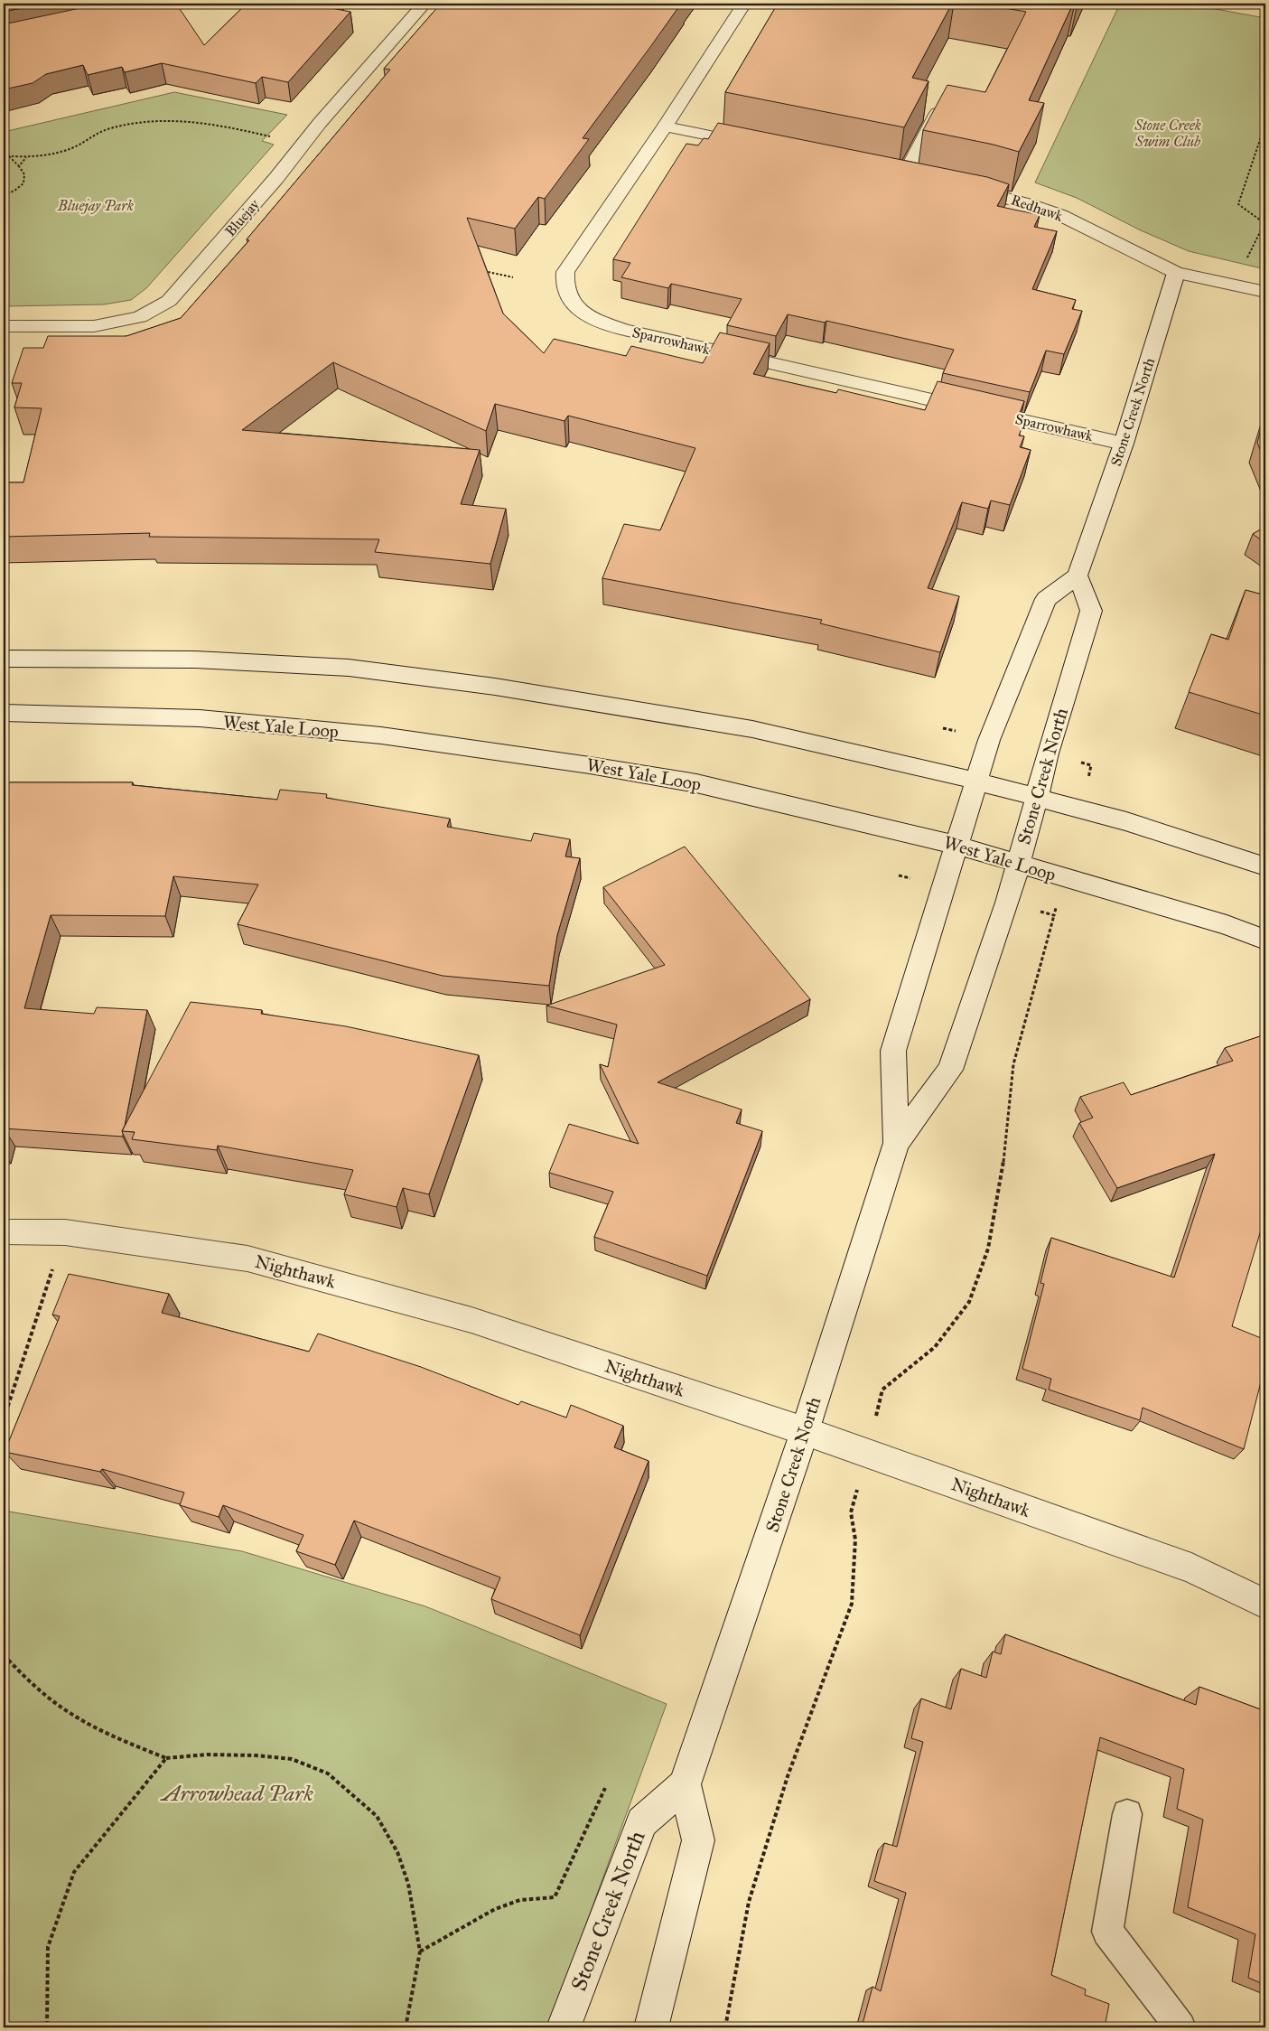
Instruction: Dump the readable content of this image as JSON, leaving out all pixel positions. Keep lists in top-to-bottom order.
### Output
{
  "streets": {
    "street": [
      "Redhawk",
      "Bluejay",
      "Sparrowhawk",
      "Stone Creek North",
      "West Yale Loop",
      "Nighthawk"
    ]
  },
  "crossings": [
    ["Redhawk", "Stone Creek North"],
    ["Sparrowhawk", "Stone Creek North"],
    ["Stone Creek North", "West Yale Loop"],
    ["Stone Creek North", "Nighthawk"]
  ],
  "parks": ["Stone Creek Swim Club", "Bluejay Park", "Arrowhead Park"]
}
